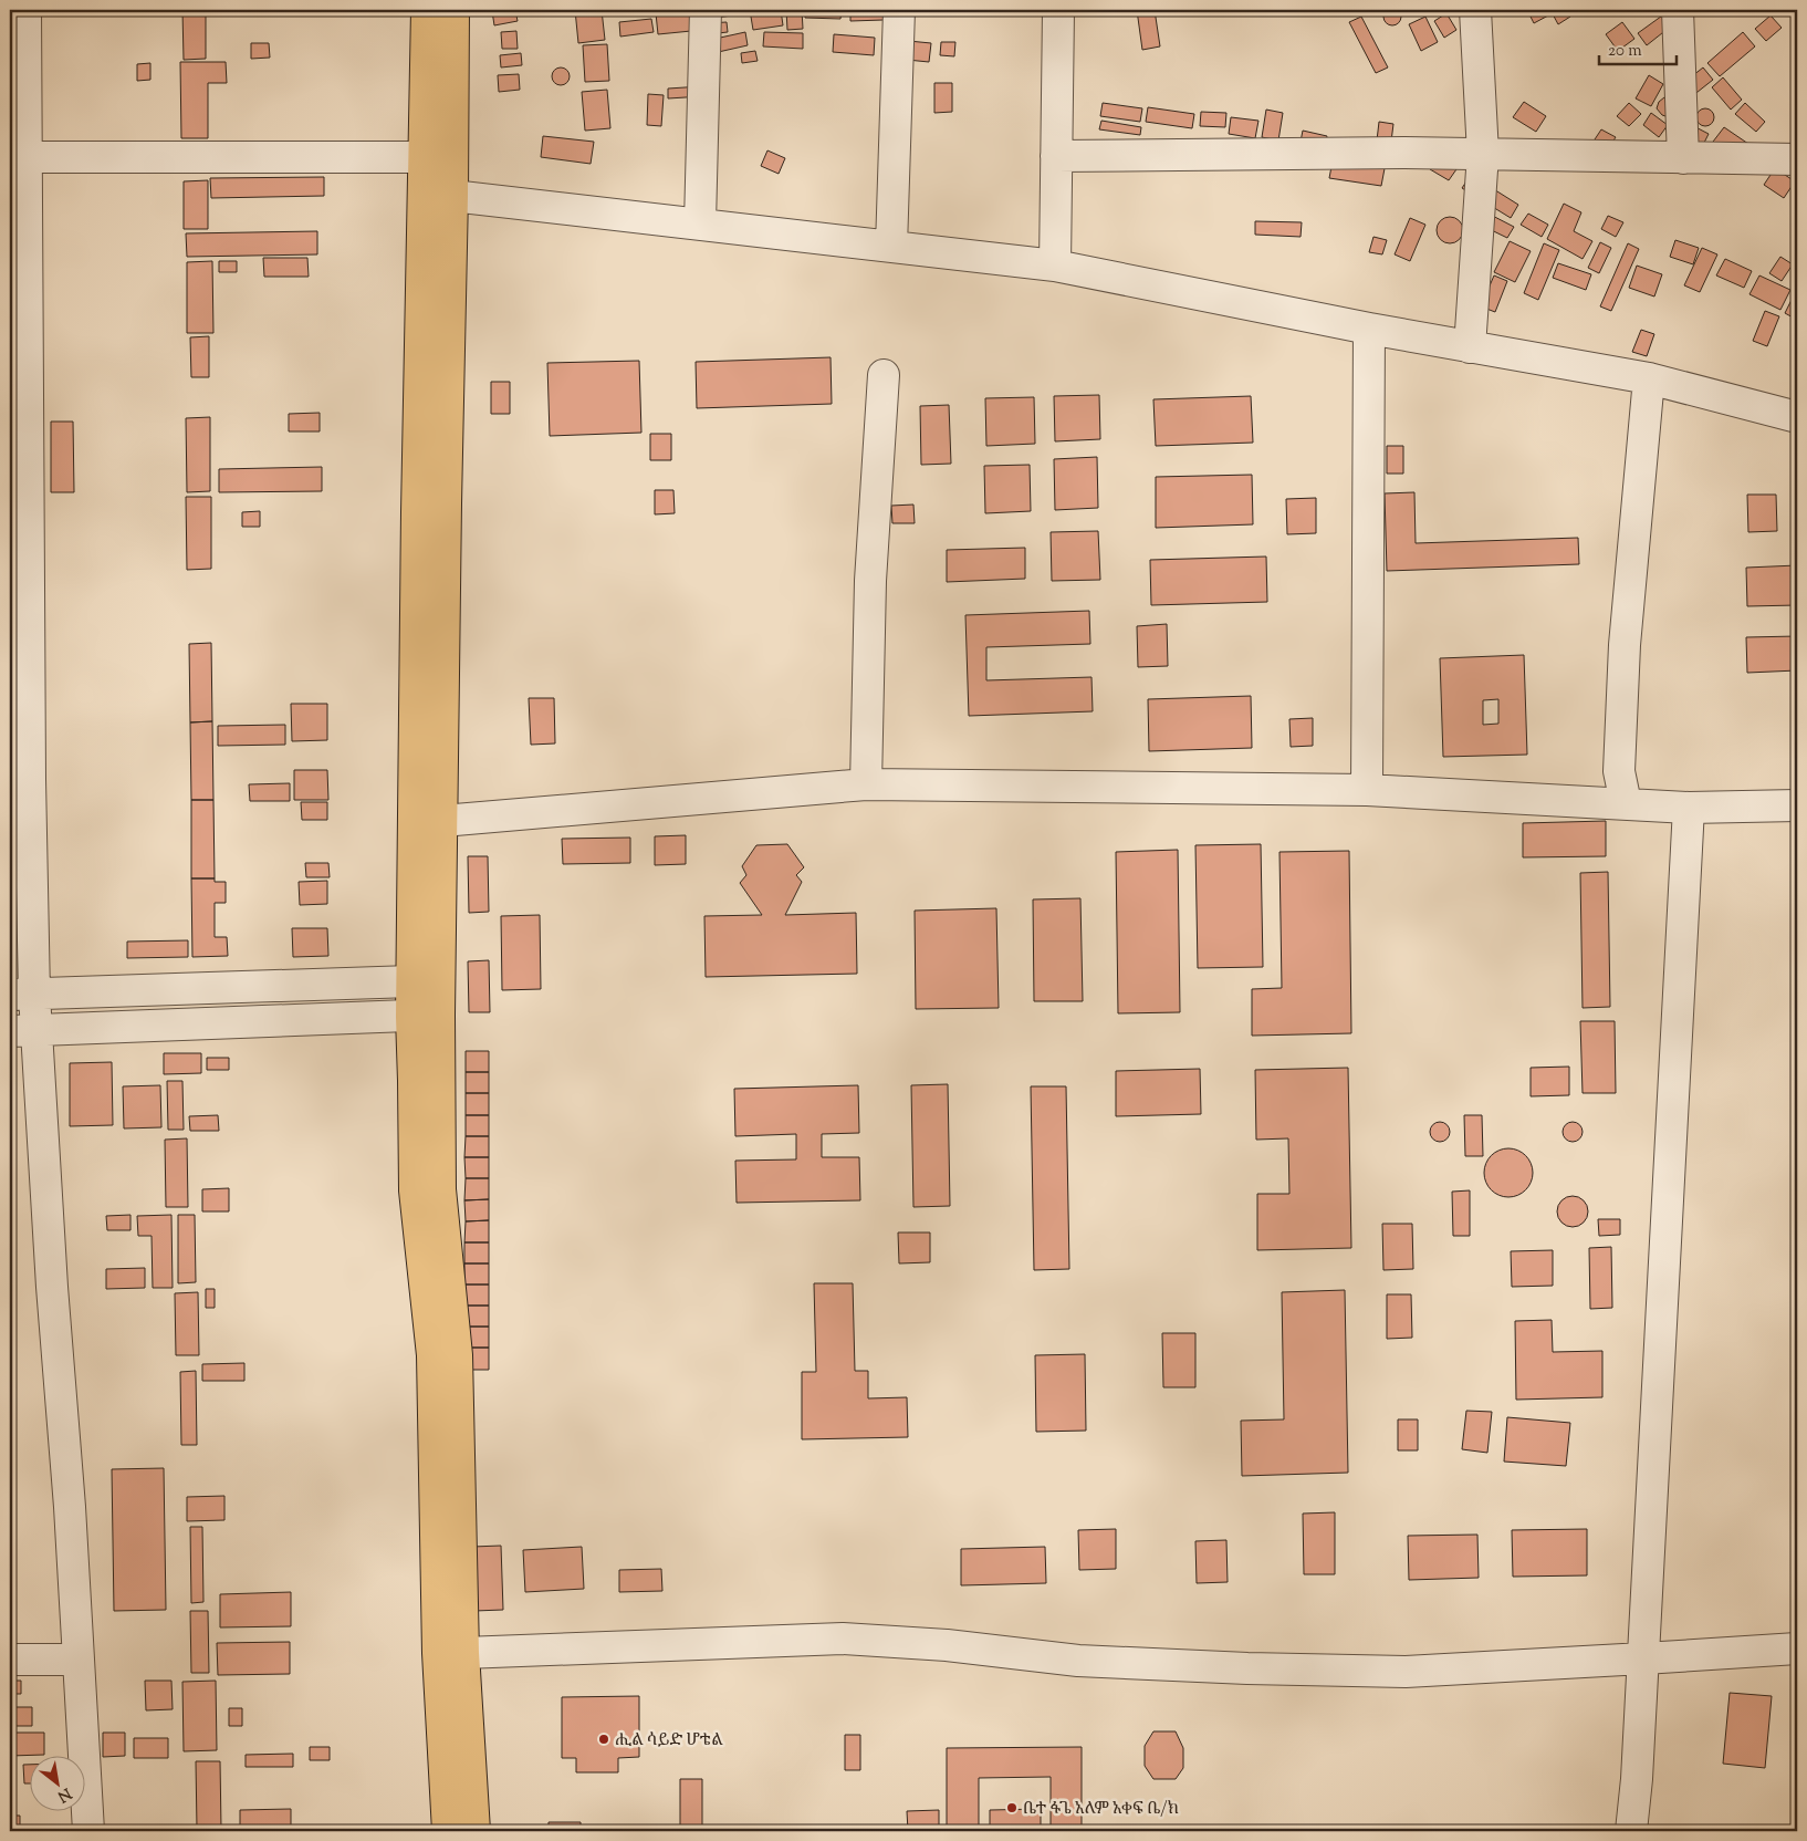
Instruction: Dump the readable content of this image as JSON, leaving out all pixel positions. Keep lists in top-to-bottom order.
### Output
{
  "places": ["ሒል ሳይድ ሆቴል", "ቤተ ፋጌ አለም አቀፍ ቤ/ክ"],
  "scale_bar": "20 m",
  "north": "bottom right"
}
